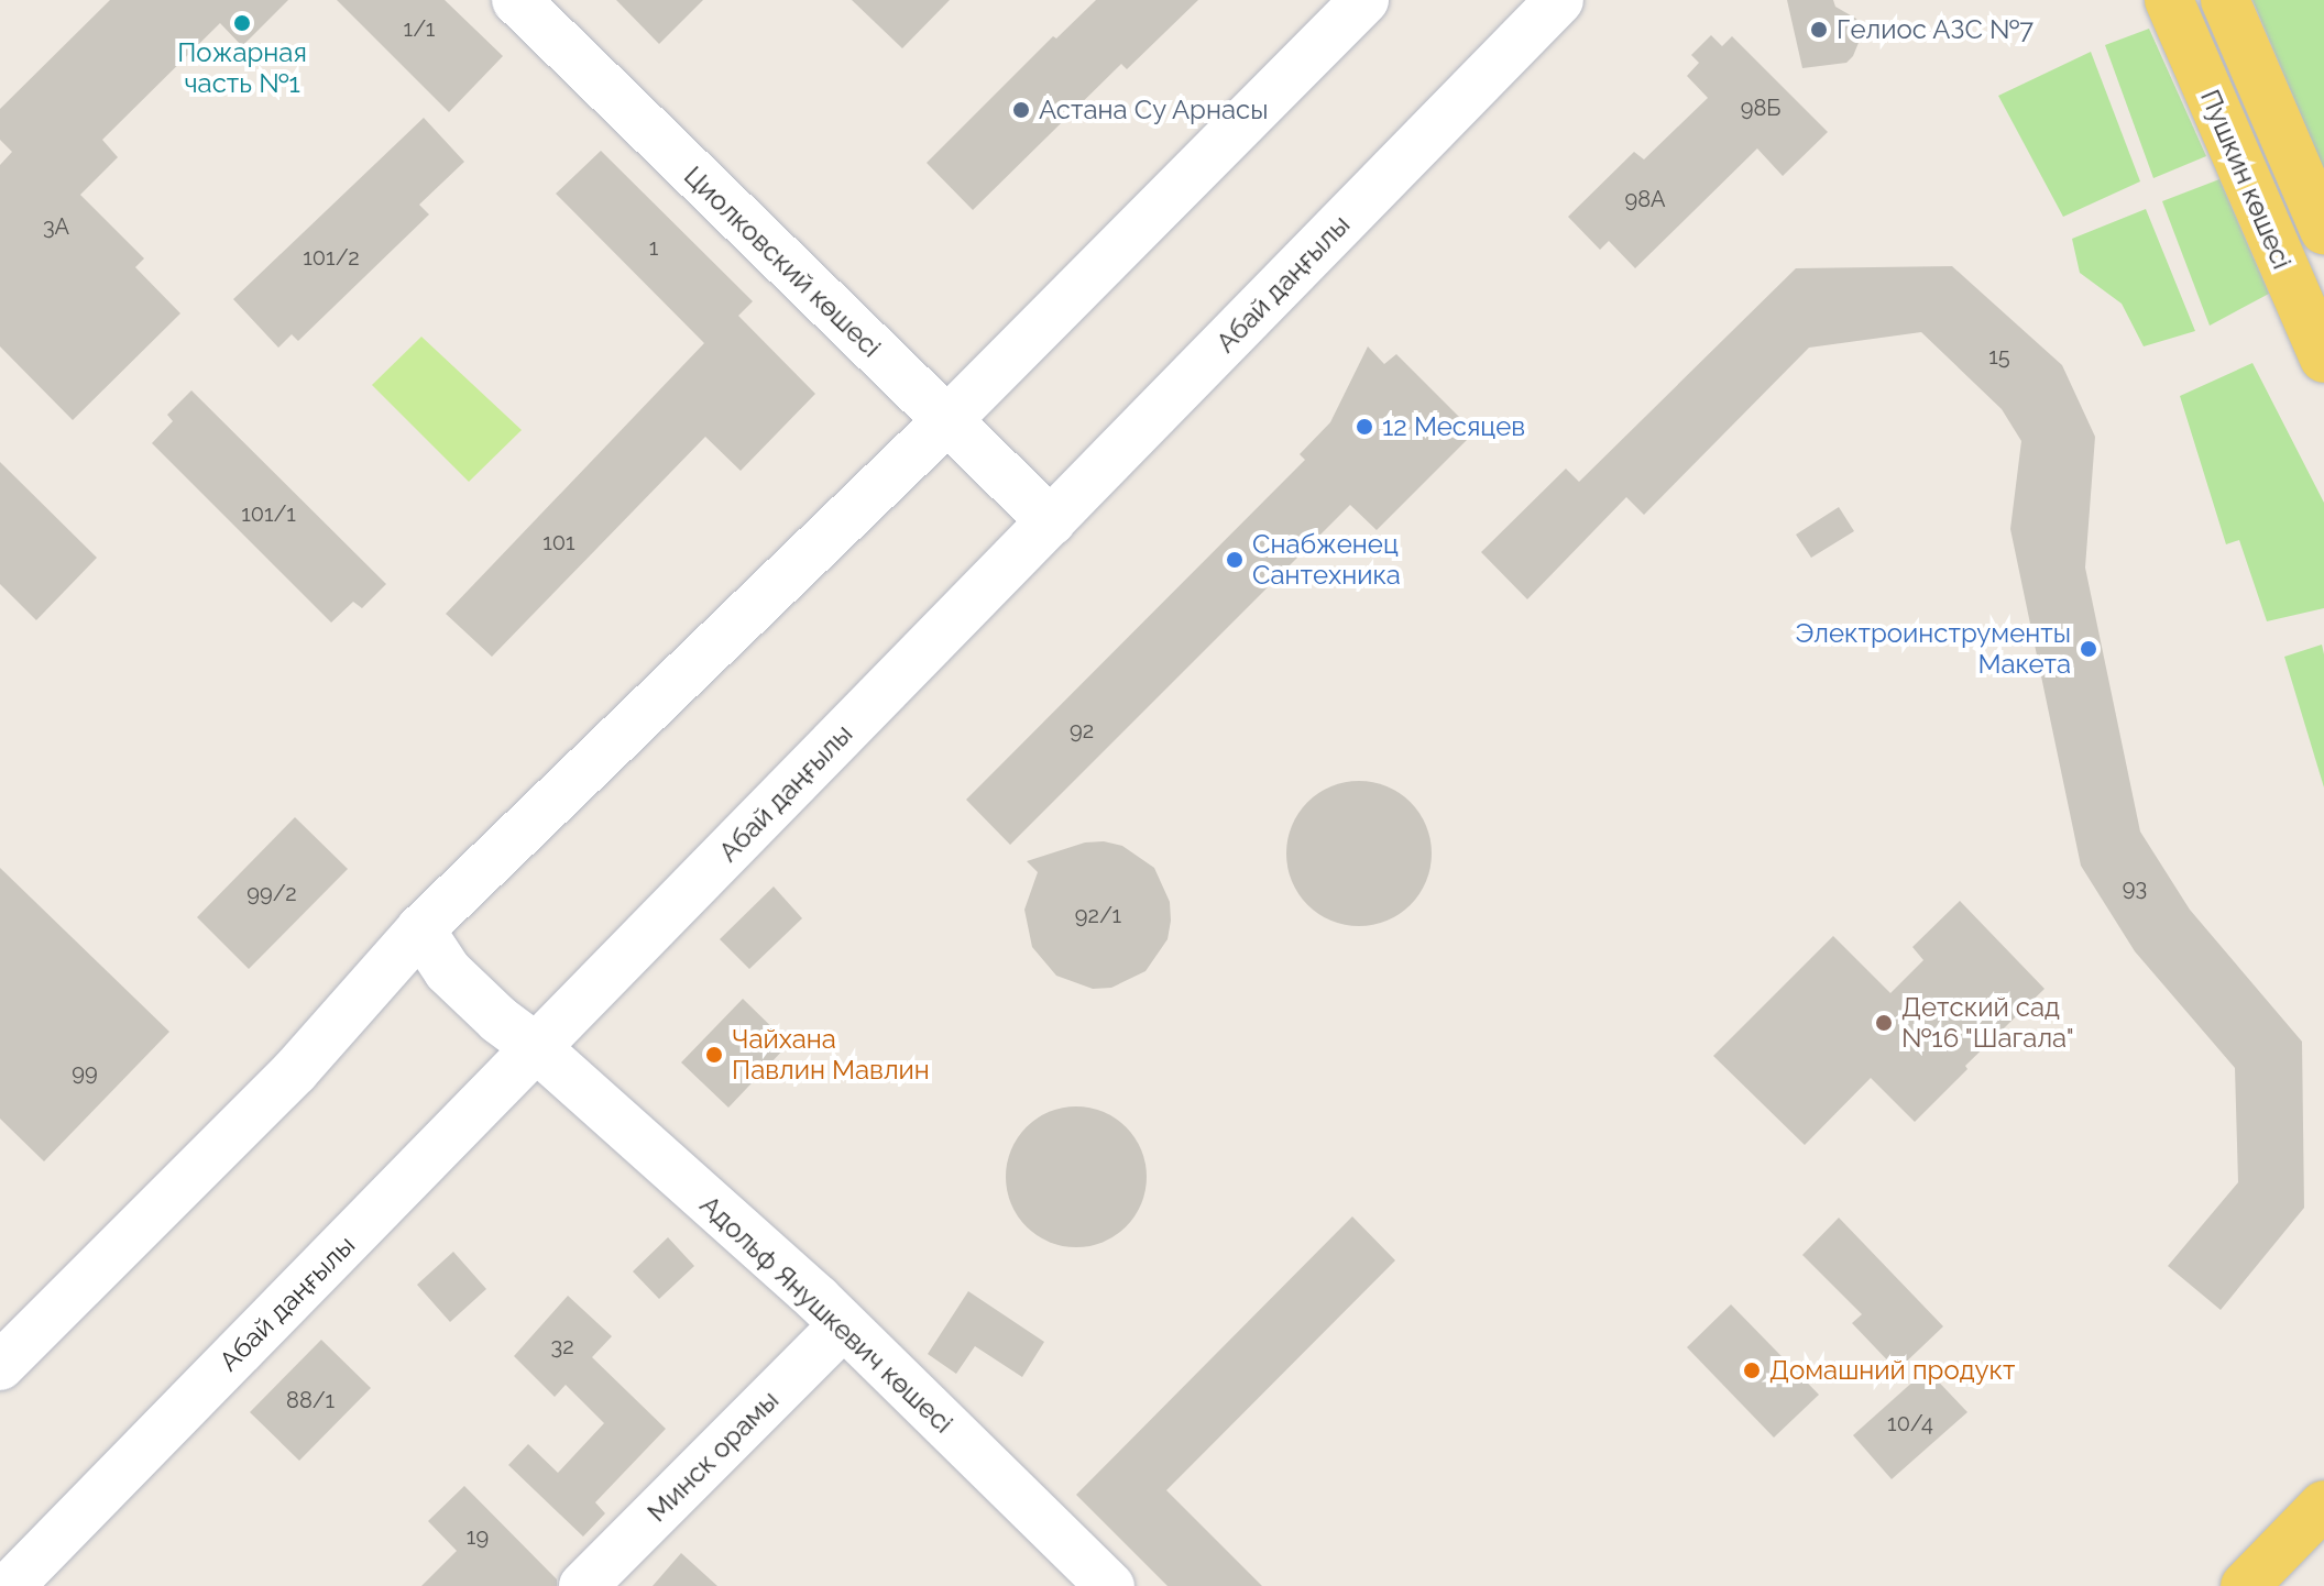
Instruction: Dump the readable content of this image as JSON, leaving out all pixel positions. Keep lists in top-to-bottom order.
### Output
{
  "streets": {
    "main road": ["Пушкин көшесі"],
    "street": [
      "Циолковский көшесі",
      "Абай даңғылы",
      "Адольф Янушкевич көшесі",
      "Минск орамы"
    ]
  },
  "crossings": [
    ["Циолковский көшесі", "Абай даңғылы"],
    ["Абай даңғылы", "Адольф Янушкевич көшесі"],
    ["Адольф Янушкевич көшесі", "Минск орамы"]
  ],
  "places": [
    "Пожарная часть №1",
    "Гелиос АЗС №7",
    "Астана Су Арнасы",
    "12 Месяцев",
    "Снабженец Сантехника",
    "Электроинструменты Макета",
    "Детский сад №16 \"Шагала\"",
    "Чайхана Павлин Мавлин",
    "Домашний продукт"
  ],
  "house_numbers": [
    "1/1",
    "98Б",
    "98А",
    "3А",
    "1",
    "101/2",
    "15",
    "101/1",
    "101",
    "92",
    "93",
    "99/2",
    "92/1",
    "99",
    "32",
    "88/1",
    "10/4",
    "19"
  ]
}
